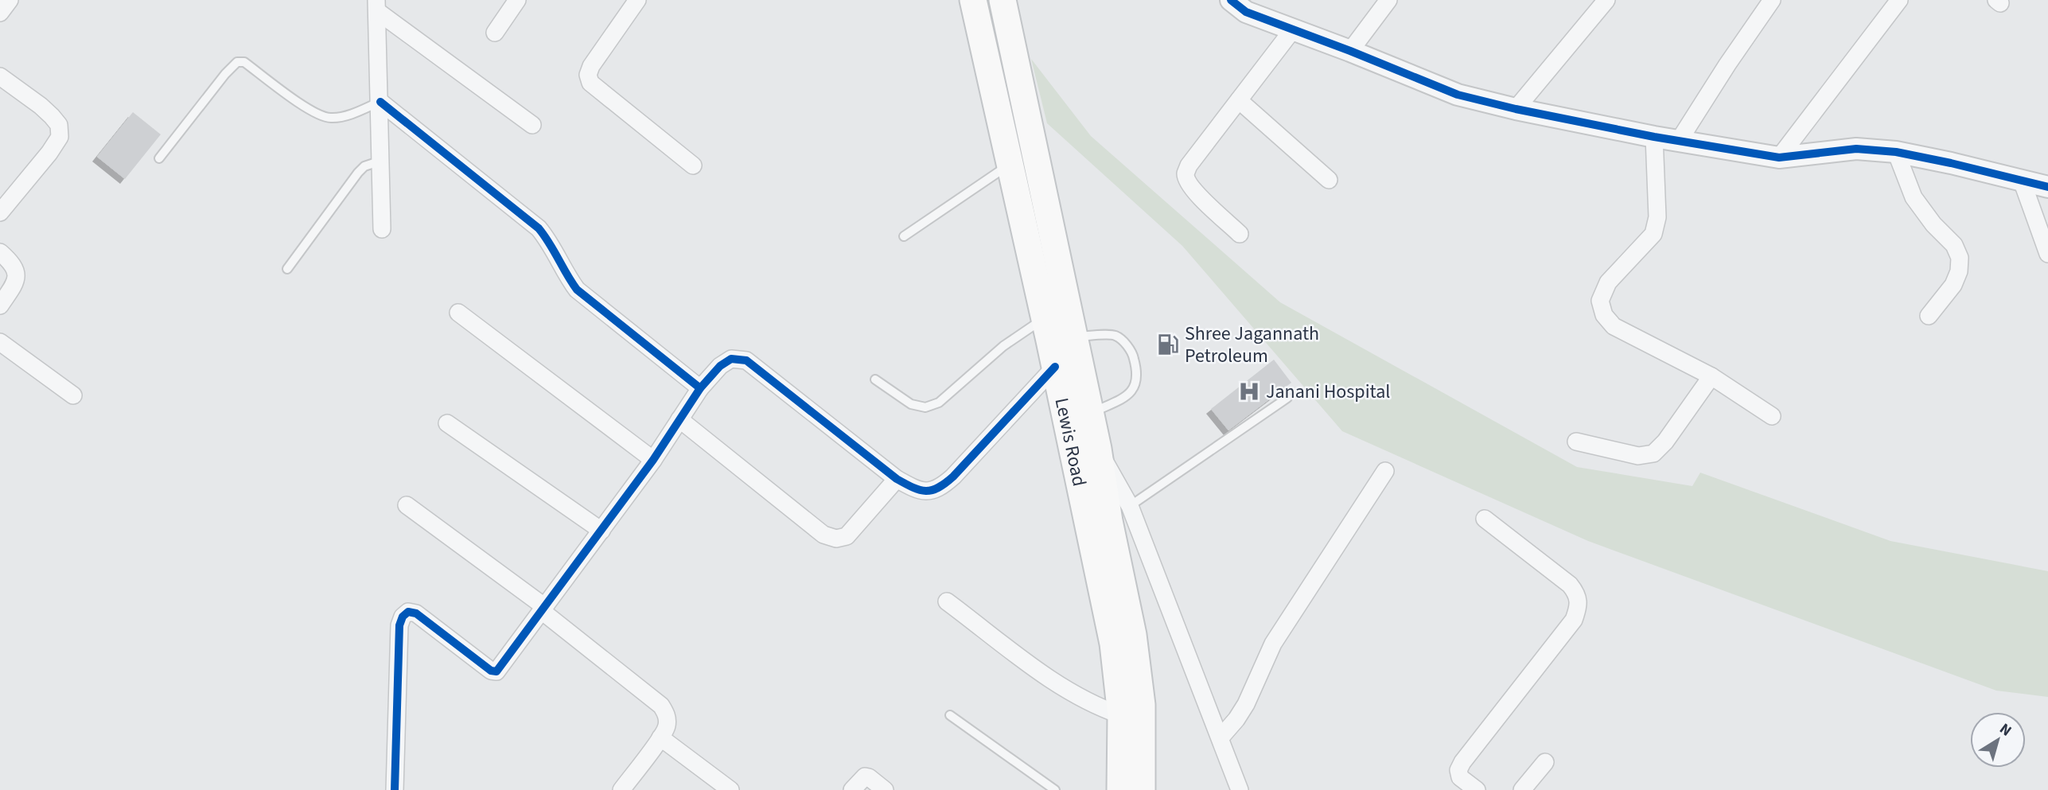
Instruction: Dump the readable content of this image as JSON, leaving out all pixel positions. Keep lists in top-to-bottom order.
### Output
{
  "streets": {
    "main road": ["Lewis Road"]
  },
  "places": {
    "fuel station": ["Shree Jagannath Petroleum"],
    "hospital": ["Janani Hospital"]
  },
  "north": "top right"
}
